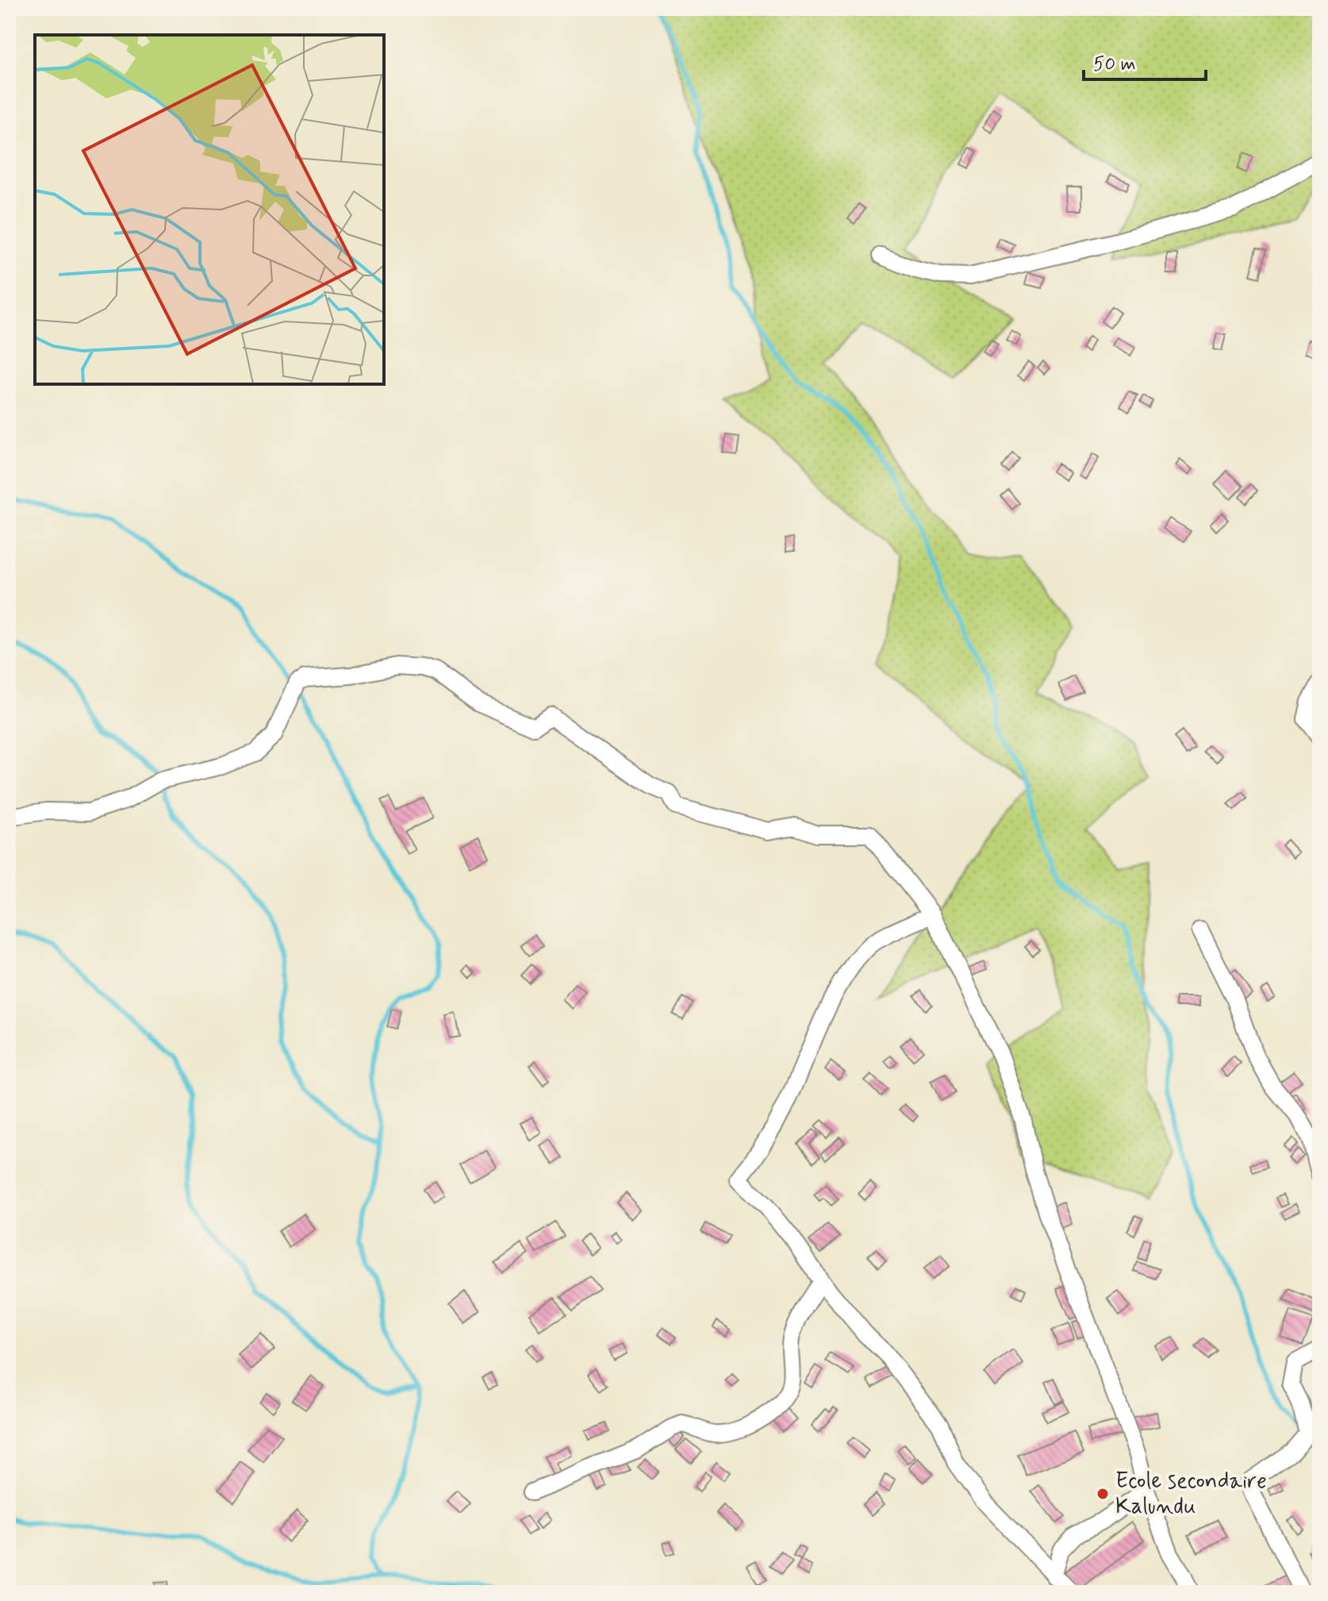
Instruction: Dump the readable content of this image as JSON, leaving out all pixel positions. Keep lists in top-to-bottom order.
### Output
{
  "places": ["Ecole secondaire Kalundu"],
  "scale_bar": "50 m"
}
